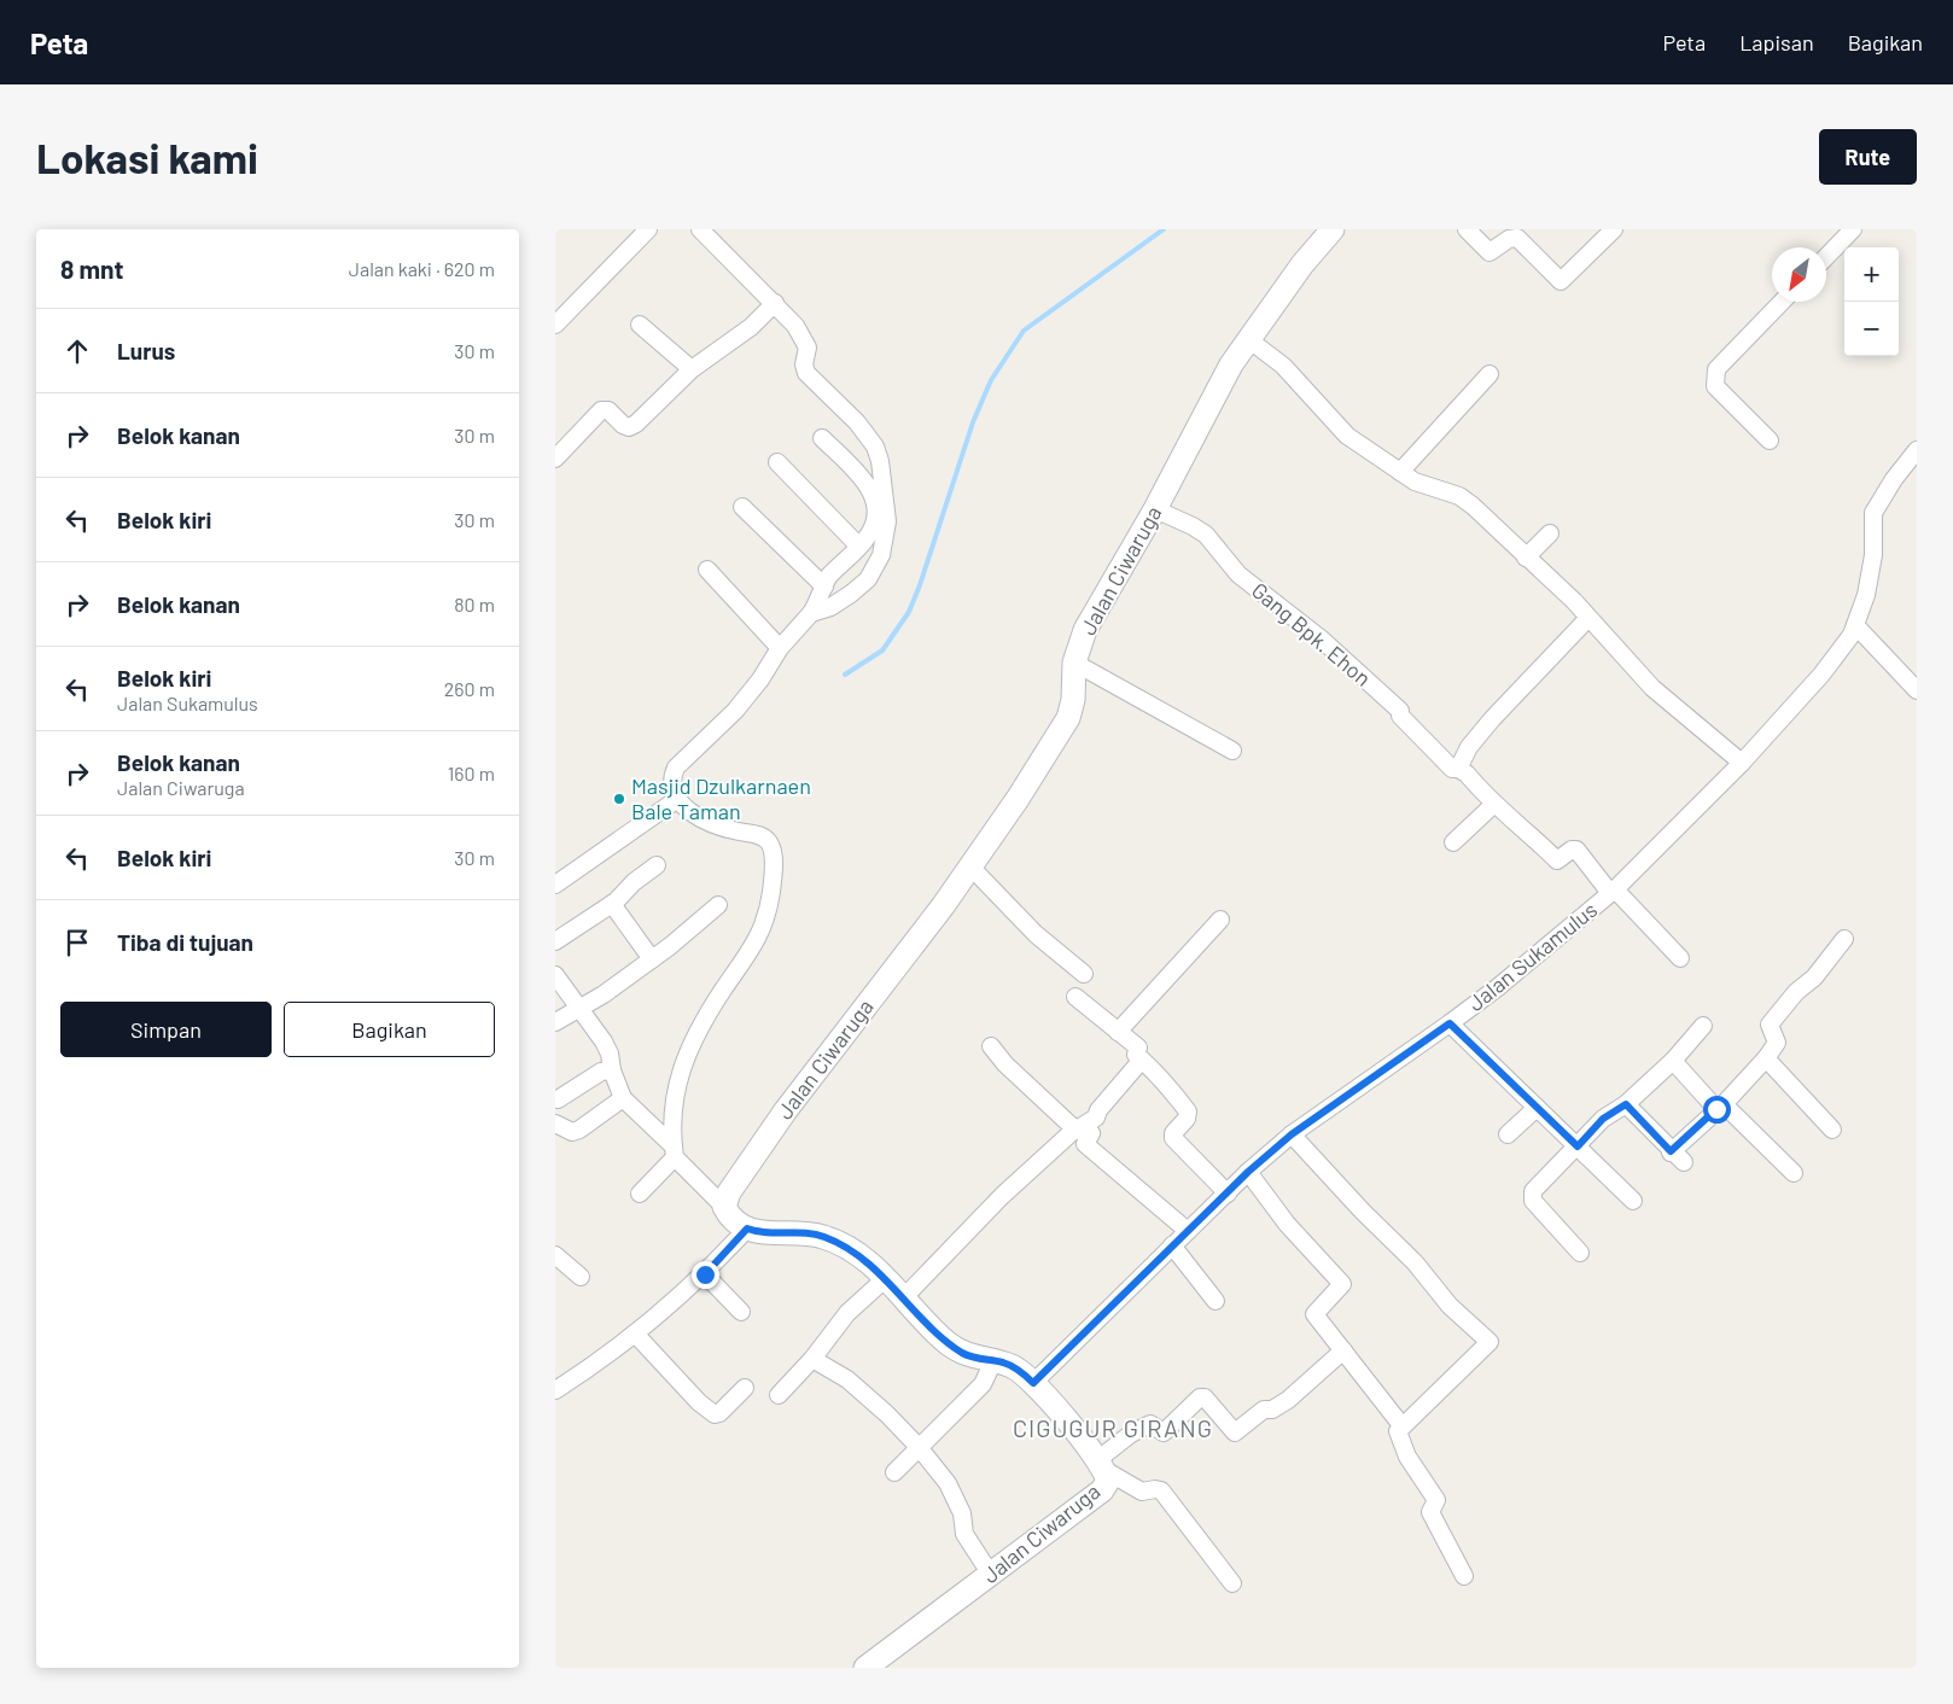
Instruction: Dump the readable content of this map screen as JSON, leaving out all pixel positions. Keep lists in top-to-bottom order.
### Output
{
  "streets": {
    "street": ["Jalan Ciwaruga", "Gang Bpk. Ehon", "Jalan Sukamulus"]
  },
  "crossings": [
    ["Jalan Ciwaruga", "Gang Bpk. Ehon"],
    ["Jalan Ciwaruga", "Jalan Sukamulus"],
    ["Gang Bpk. Ehon", "Jalan Sukamulus"]
  ],
  "districts": ["CIGUGUR GIRANG"],
  "places": ["Masjid Dzulkarnaen Bale Taman"],
  "north": "bottom left",
  "page": {
    "header": "Peta",
    "nav": ["Peta", "Lapisan", "Bagikan"],
    "buttons": [
      "Rute",
      ["Simpan", "Bagikan"]
    ],
    "title": "Lokasi kami",
    "heading": ["8 mnt", "Jalan kaki · 620 m"],
    "map_buttons": ["+", "−"],
    "list": [
      ["Lurus", "30 m"],
      ["Belok kanan", "30 m"],
      ["Belok kiri", "30 m"],
      ["Belok kanan", "80 m"],
      ["Belok kiri", "Jalan Sukamulus", "260 m"],
      ["Belok kanan", "Jalan Ciwaruga", "160 m"],
      ["Belok kiri", "30 m"],
      "Tiba di tujuan"
    ]
  }
}
